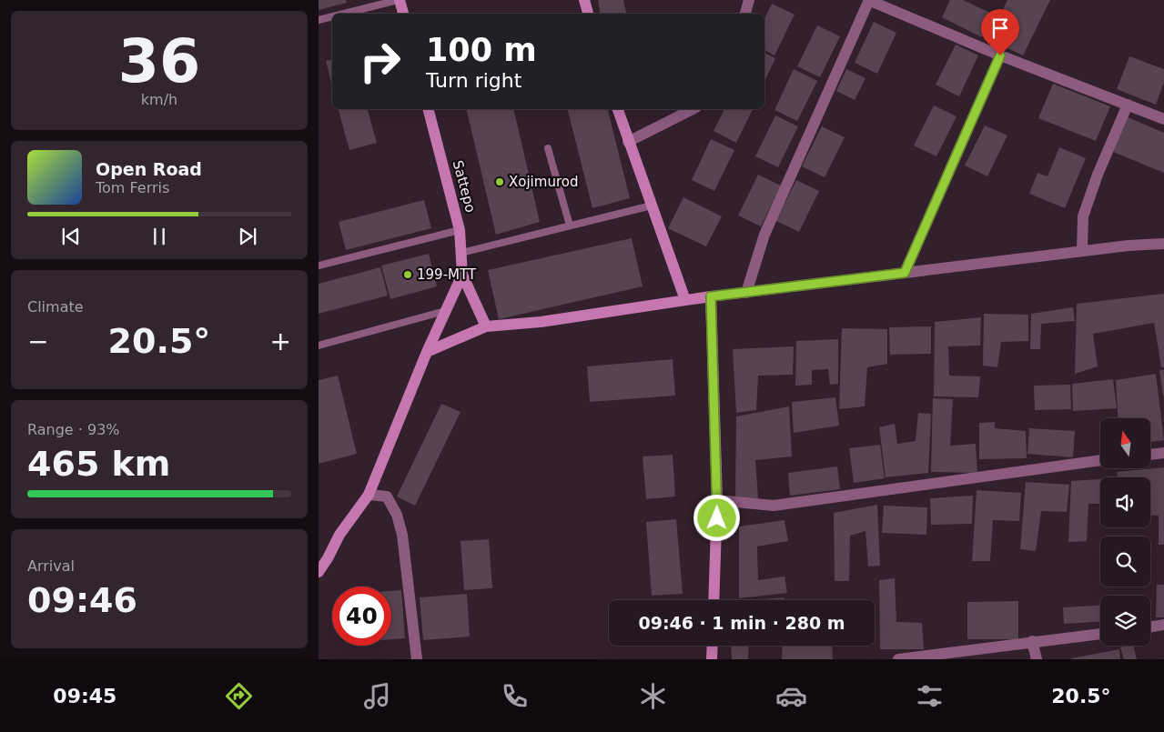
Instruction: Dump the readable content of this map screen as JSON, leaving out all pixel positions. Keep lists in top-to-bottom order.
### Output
{
  "streets": {
    "street": ["Sattepo"]
  },
  "places": ["Xojimurod", "199-MTT"],
  "north": "top",
  "page": {
    "tile": [
      ["36", "km/h"],
      "Climate",
      ["Range · 93%", "465 km"],
      ["Arrival", "09:46"]
    ],
    "turn": ["100 m", "Turn right"],
    "song": ["Open Road", "Tom Ferris"],
    "heat": ["−", "20.5°", "+"],
    "limit": "40",
    "trip": "09:46 · 1 min · 280 m",
    "tabs": ["09:45", "20.5°"]
  }
}
